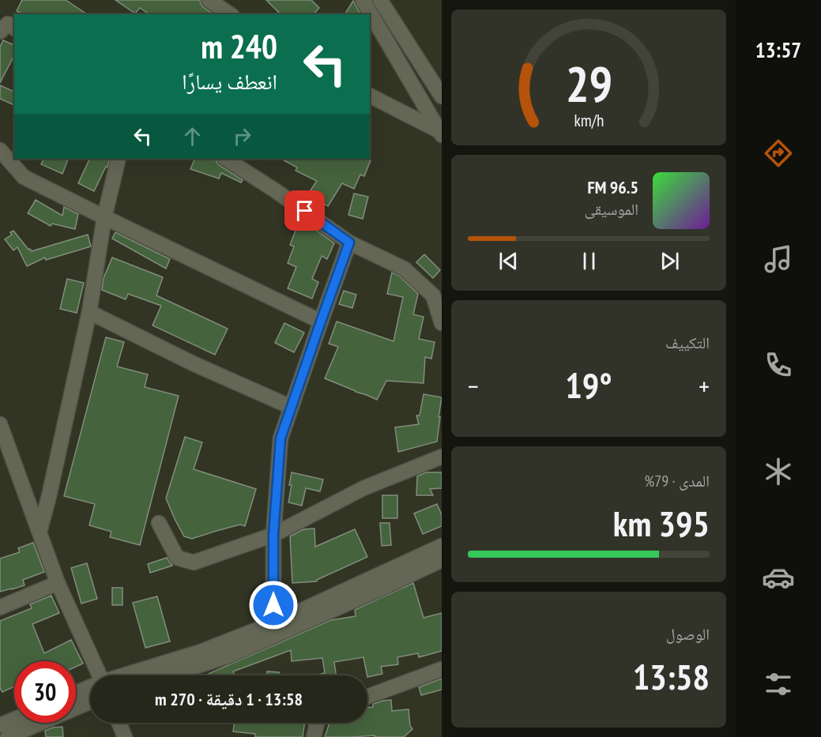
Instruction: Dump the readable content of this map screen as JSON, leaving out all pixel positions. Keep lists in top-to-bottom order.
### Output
{
  "page": {
    "tabs": "13:57",
    "turn": ["240 m", "انعطف يسارًا"],
    "song": ["96.5 FM", "الموسيقى"],
    "tile": [
      "التكييف",
      ["المدى · 79%", "395 km"],
      ["الوصول", "13:58"]
    ],
    "heat": ["−", "19°", "+"],
    "limit": "30",
    "trip": "13:58 · 1 دقيقة · 270 m",
    "gauge": ["29", "km/h"]
  }
}
